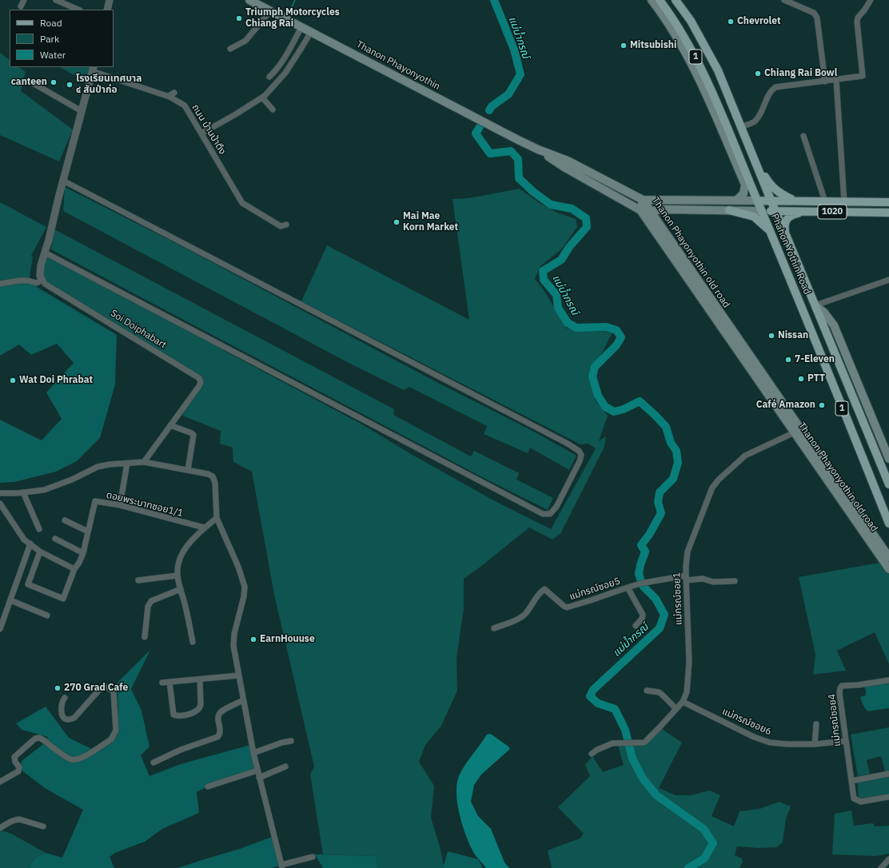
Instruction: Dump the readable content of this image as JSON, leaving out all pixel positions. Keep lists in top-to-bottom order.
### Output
{
  "streets": {
    "main road": [
      "1",
      "Thanon Phayonyothin",
      "1020",
      "Thanon Phayonyothin old road",
      "Phahon Yothin Road"
    ],
    "street": [
      "ถนน บ้านป่าตึง",
      "Soi Doiphabart",
      "ดอยพระบาทซอย1/1",
      "แม่กรณ์ซอย5",
      "แม่กรณ์ซอย1",
      "แม่กรณ์ซอย4",
      "แม่กรณ์ซอย6"
    ]
  },
  "crossings": [
    ["1", "Thanon Phayonyothin"],
    ["1", "Phahon Yothin Road"],
    ["Thanon Phayonyothin", "1020"],
    ["Thanon Phayonyothin", "Thanon Phayonyothin old road"],
    ["Thanon Phayonyothin", "Phahon Yothin Road"],
    ["1020", "Phahon Yothin Road"],
    ["Thanon Phayonyothin old road", "แม่กรณ์ซอย1"],
    ["แม่กรณ์ซอย5", "แม่กรณ์ซอย1"],
    ["แม่กรณ์ซอย1", "แม่กรณ์ซอย6"],
    ["แม่กรณ์ซอย4", "แม่กรณ์ซอย6"]
  ],
  "water": ["แม่น้ำกรณ์"],
  "places": [
    "Triumph Motorcycles Chiang Rai",
    "Chevrolet",
    "Mitsubishi",
    "Chiang Rai Bowl",
    "canteen",
    "โรงเรียนเทศบาล ๔ สันป่าก่อ",
    "Mai Mae Korn Market",
    "Nissan",
    "7-Eleven",
    "PTT",
    "Wat Doi Phrabat",
    "Café Amazon",
    "EarnHouuse",
    "270 Grad Cafe"
  ],
  "legend": ["Road", "Park", "Water"]
}
